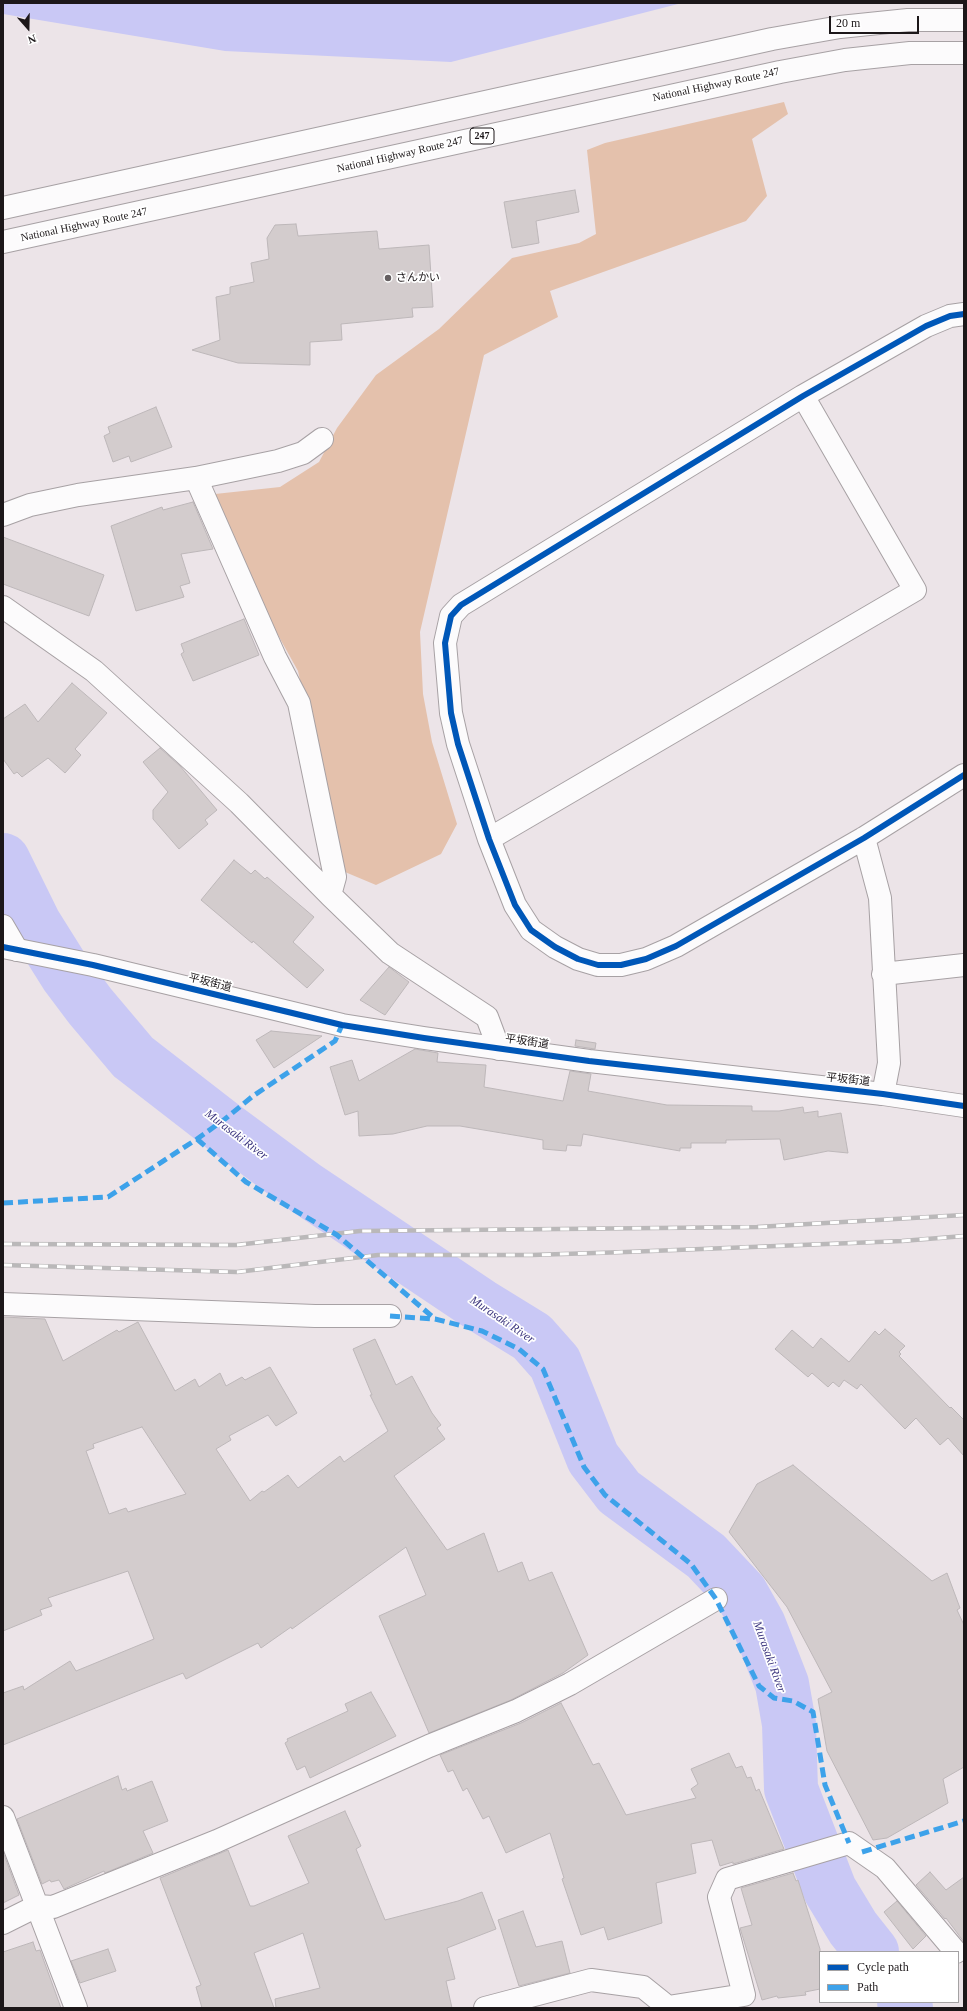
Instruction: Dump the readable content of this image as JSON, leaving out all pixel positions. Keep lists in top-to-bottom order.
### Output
{
  "streets": {
    "main road": ["National Highway Route 247", "247", "平坂街道"]
  },
  "water": ["Murasaki River"],
  "places": ["さんかい"],
  "legend": ["Cycle path", "Path"],
  "scale_bar": "20 m",
  "north": "bottom"
}
